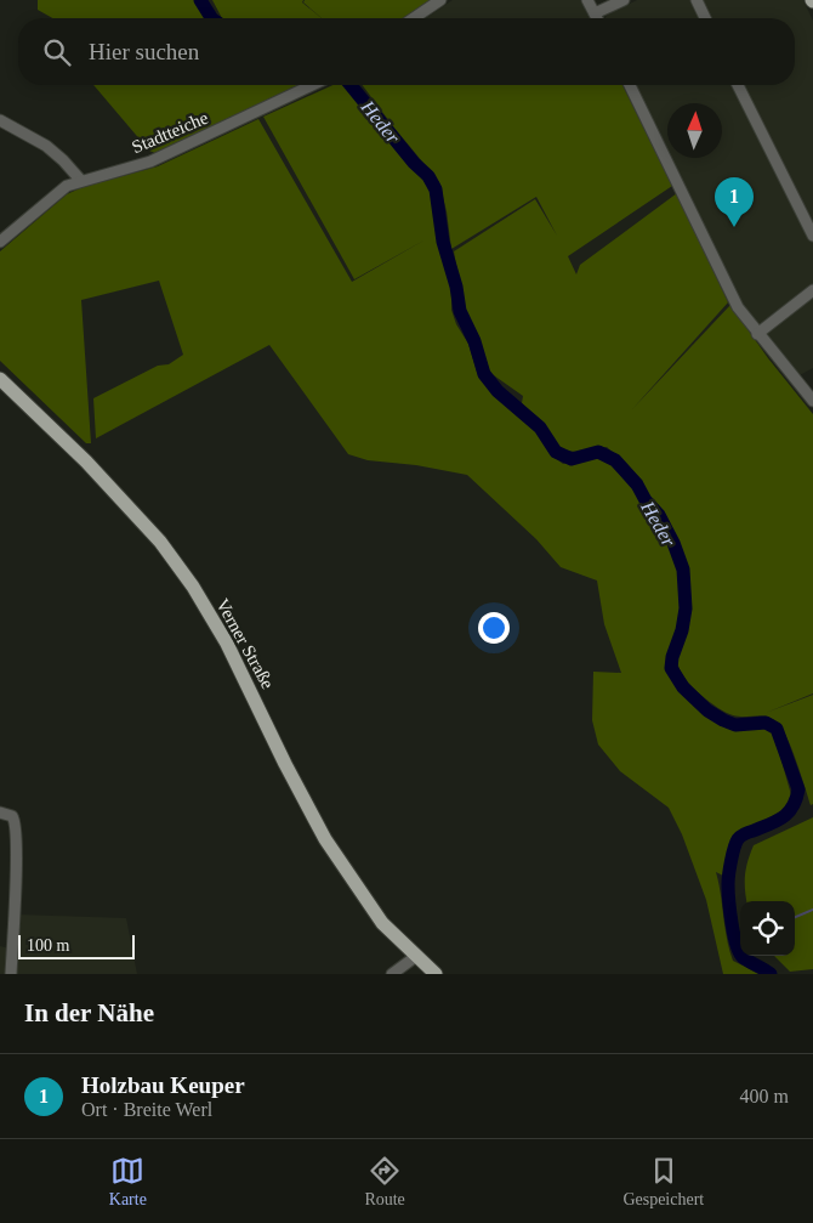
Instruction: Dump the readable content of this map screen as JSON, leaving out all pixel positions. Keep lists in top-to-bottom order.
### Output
{
  "streets": {
    "main road": ["Verner Straße"],
    "street": ["Stadtteiche"]
  },
  "water": ["Heder"],
  "scale_bar": "100 m",
  "north": "top",
  "page": {
    "search": "Hier suchen",
    "pins": "1",
    "scale": "100 m",
    "heading": "In der Nähe",
    "list": [
      {
        "mark": "1",
        "name": "Holzbau Keuper",
        "note": "Ort · Breite Werl",
        "value": "400 m"
      }
    ],
    "nav": ["Karte", "Route", "Gespeichert"]
  }
}
